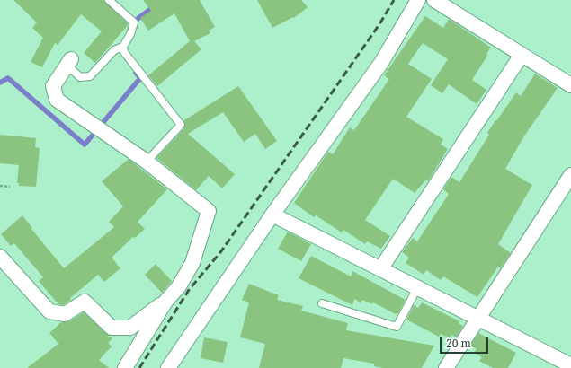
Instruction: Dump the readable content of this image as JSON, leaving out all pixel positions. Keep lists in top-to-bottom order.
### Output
{
  "scale_bar": "20 m"
}
